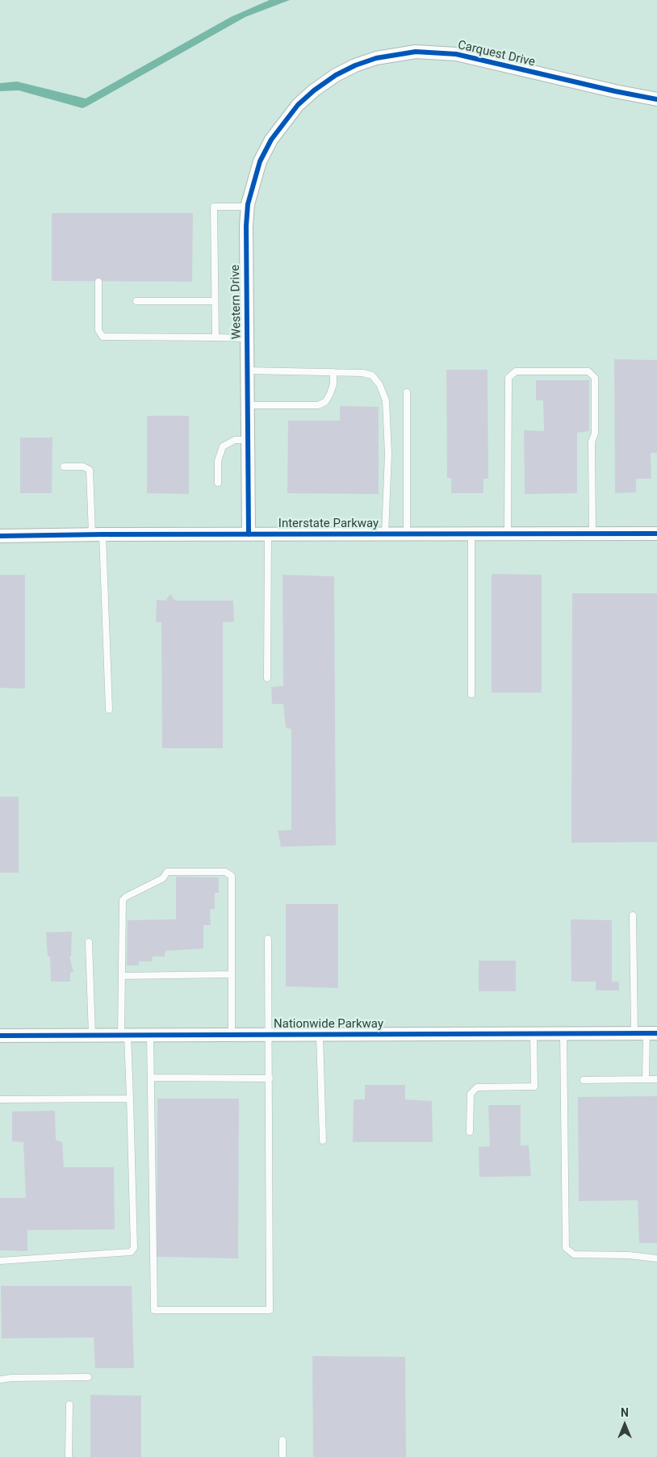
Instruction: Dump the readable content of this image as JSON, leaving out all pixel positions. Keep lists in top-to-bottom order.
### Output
{
  "streets": {
    "street": [
      "Carquest Drive",
      "Western Drive",
      "Interstate Parkway",
      "Nationwide Parkway"
    ]
  },
  "crossings": [
    ["Carquest Drive", "Western Drive"],
    ["Western Drive", "Interstate Parkway"]
  ],
  "north": "top"
}
